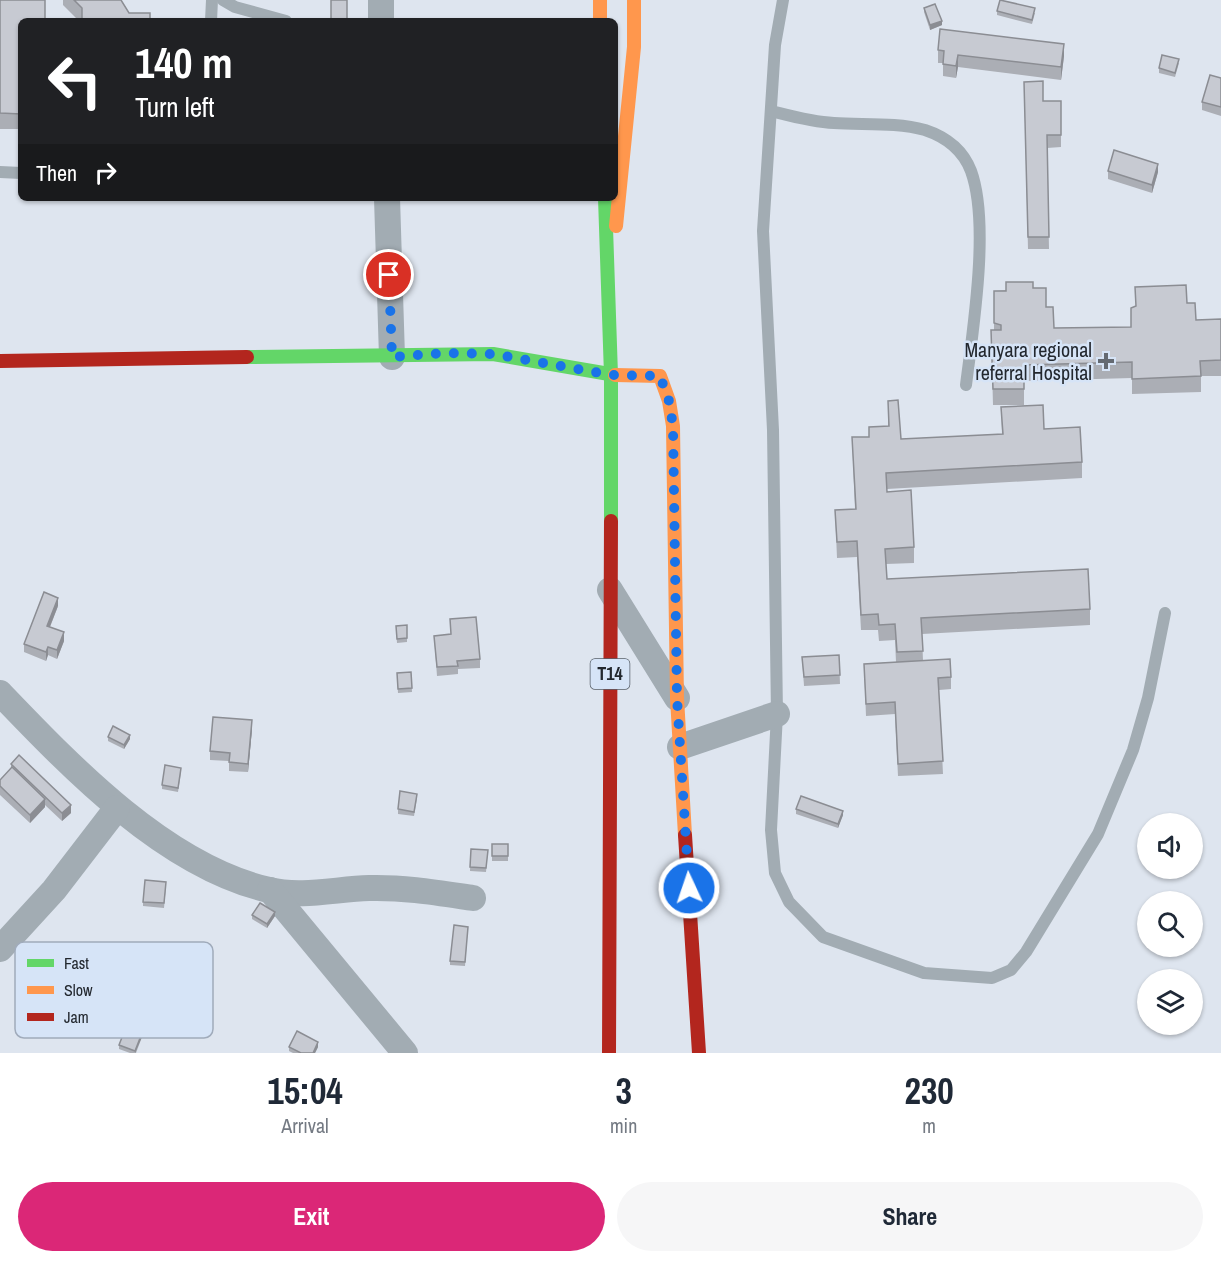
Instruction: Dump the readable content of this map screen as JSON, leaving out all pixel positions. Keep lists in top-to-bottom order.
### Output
{
  "streets": {
    "main road": ["T14"]
  },
  "places": {
    "health": ["Manyara regional referral Hospital"]
  },
  "legend": ["Fast", "Slow", "Jam"],
  "page": {
    "turn": ["140 m", "Turn left"],
    "then": "Then",
    "eta": [
      "15:04",
      "Arrival",
      "3",
      "min",
      "230",
      "m"
    ],
    "buttons": ["Exit", "Share"]
  }
}
